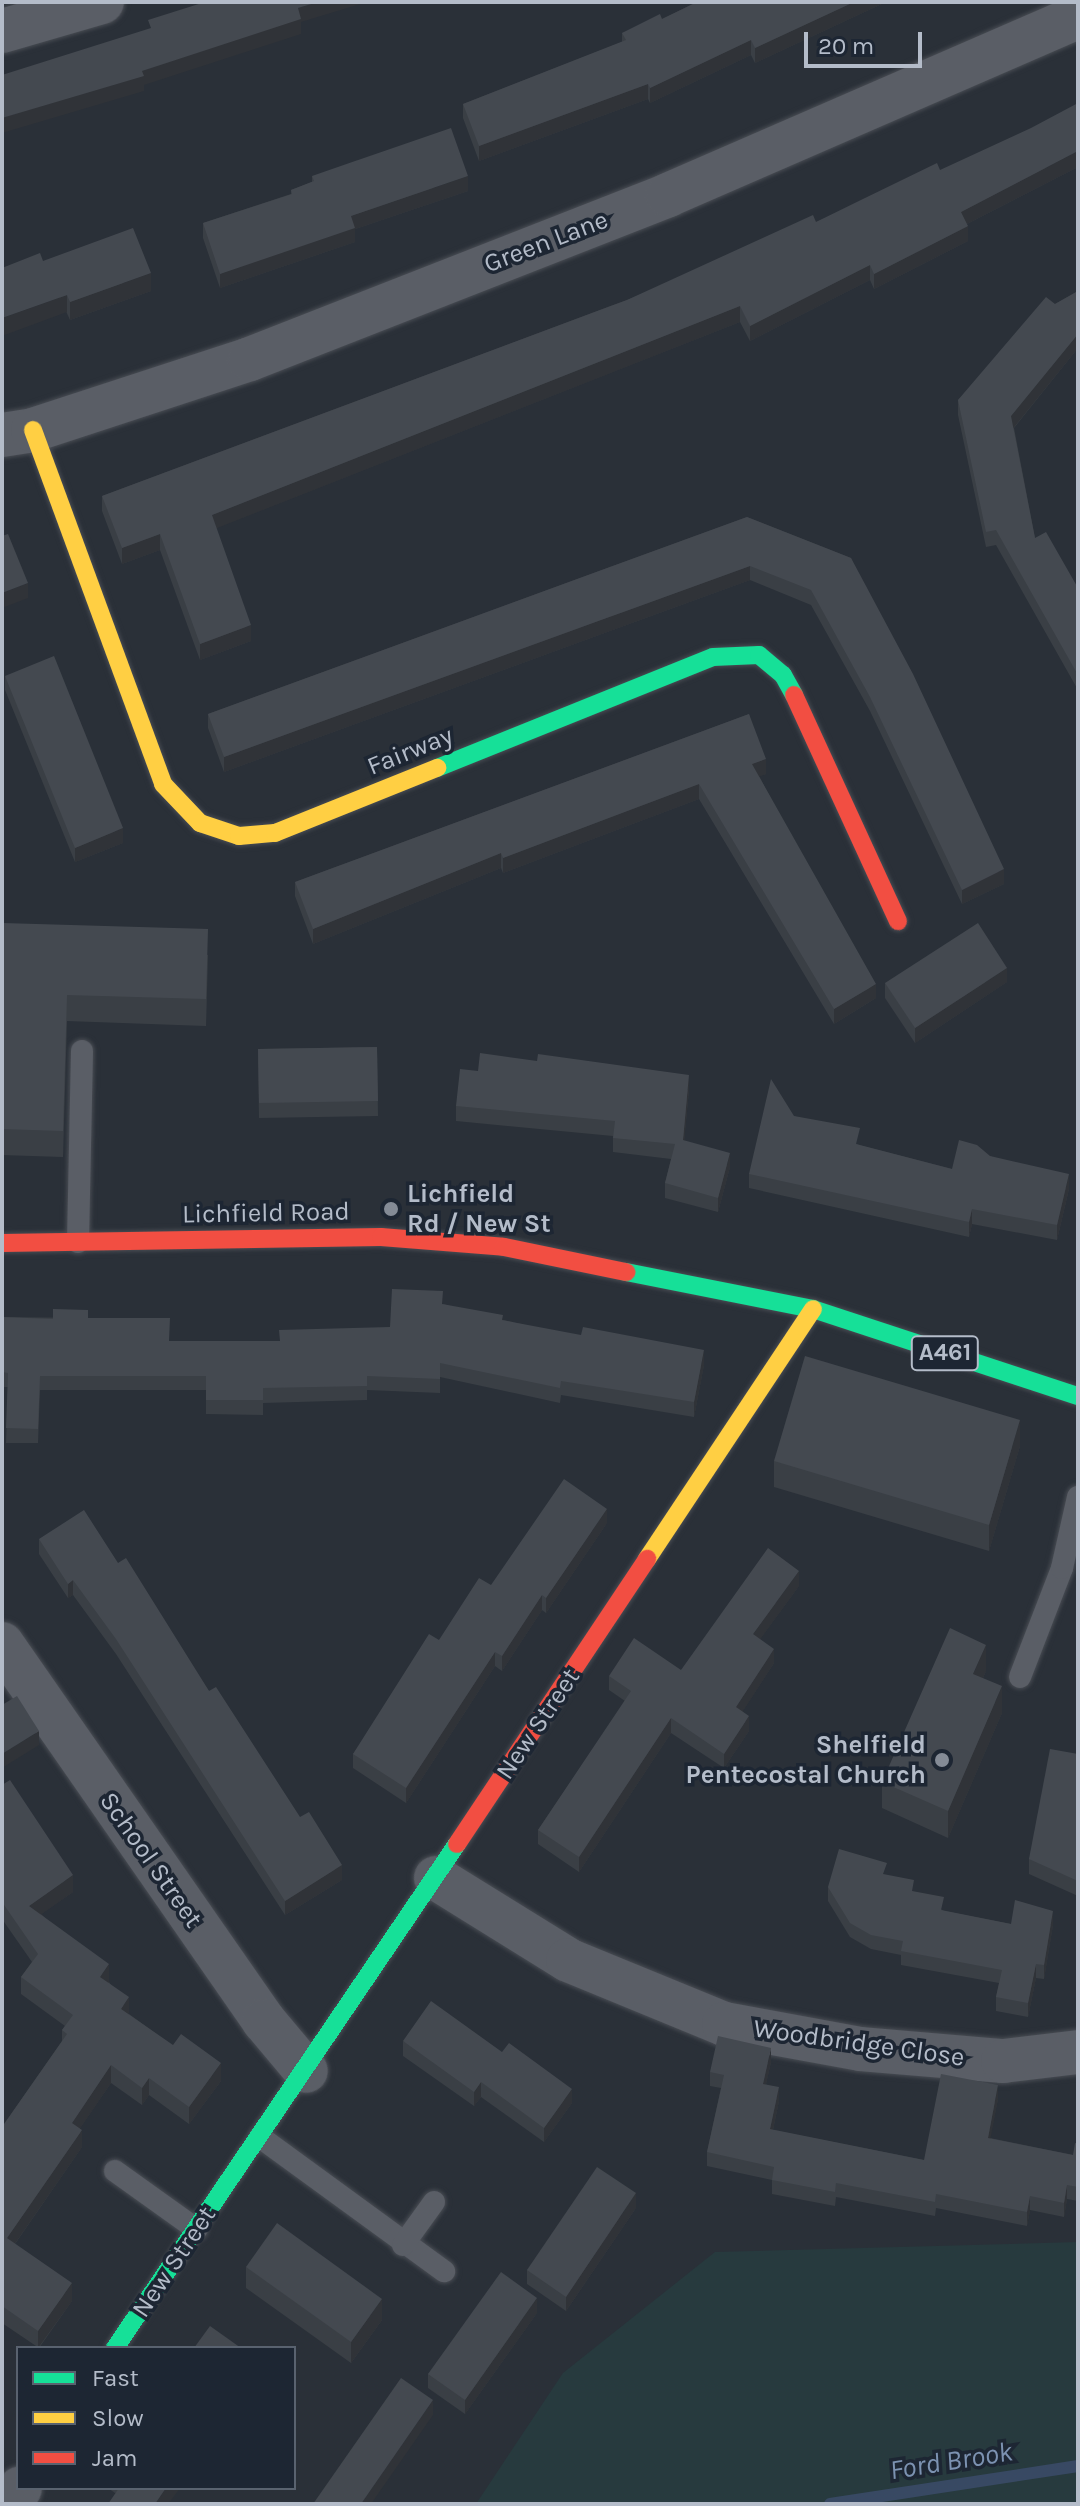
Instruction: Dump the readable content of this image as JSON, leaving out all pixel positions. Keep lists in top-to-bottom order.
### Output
{
  "streets": {
    "main road": [
      "Fairway",
      "Lichfield Road",
      "A461",
      "New Street"
    ],
    "street": ["Green Lane", "School Street", "Woodbridge Close"]
  },
  "crossings": [
    ["Green Lane", "Fairway"],
    ["Lichfield Road", "A461"],
    ["Lichfield Road", "New Street"],
    ["A461", "New Street"],
    ["New Street", "School Street"],
    ["New Street", "Woodbridge Close"]
  ],
  "water": ["Ford Brook"],
  "places": ["Lichfield Rd / New St", "Shelfield Pentecostal Church"],
  "legend": ["Fast", "Slow", "Jam"],
  "scale_bar": "20 m"
}
